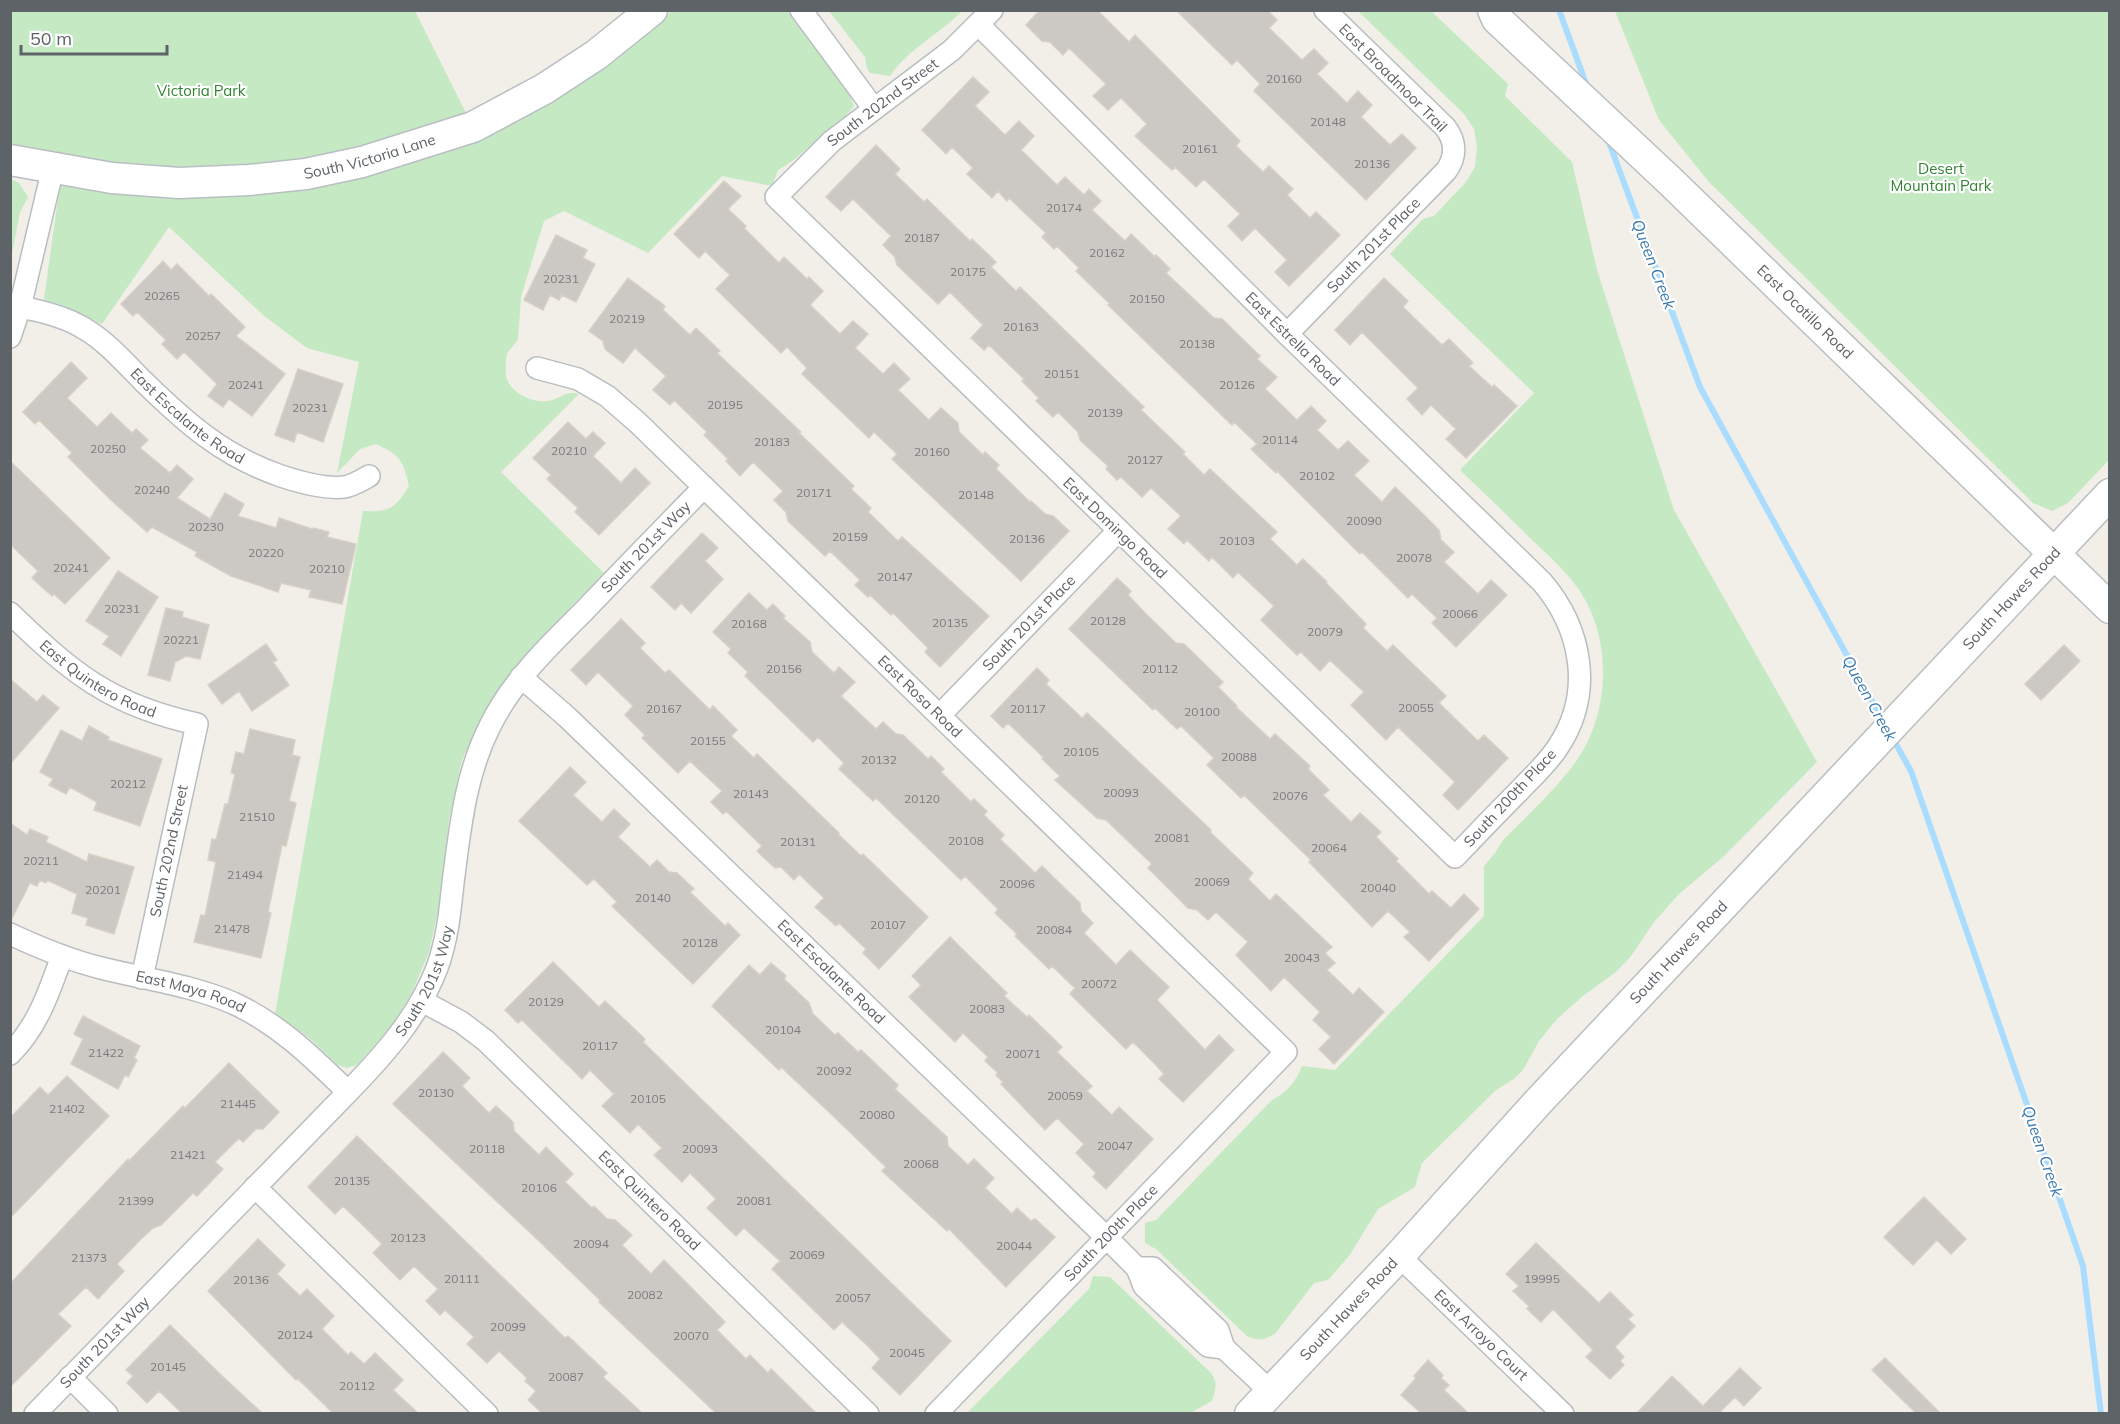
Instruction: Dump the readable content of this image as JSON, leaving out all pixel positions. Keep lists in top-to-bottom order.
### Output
{
  "streets": {
    "main road": ["South Victoria Lane", "East Ocotillo Road", "South Hawes Road"],
    "street": [
      "East Broadmoor Trail",
      "South 202nd Street",
      "South 201st Place",
      "East Estrella Road",
      "East Escalante Road",
      "East Domingo Road",
      "South 201st Way",
      "East Quintero Road",
      "East Rosa Road",
      "South 200th Place",
      "East Maya Road",
      "East Arroyo Court"
    ]
  },
  "crossings": [
    ["East Broadmoor Trail", "South 201st Place"],
    ["South 202nd Street", "East Estrella Road"],
    ["South 202nd Street", "East Domingo Road"],
    ["South 202nd Street", "East Quintero Road"],
    ["South 202nd Street", "East Maya Road"],
    ["South 201st Place", "East Estrella Road"],
    ["South 201st Place", "East Domingo Road"],
    ["South 201st Place", "East Rosa Road"],
    ["East Ocotillo Road", "South Hawes Road"],
    ["East Estrella Road", "South 200th Place"],
    ["East Escalante Road", "South 201st Way"],
    ["East Escalante Road", "South Hawes Road"],
    ["East Escalante Road", "South 200th Place"],
    ["East Domingo Road", "South 200th Place"],
    ["South 201st Way", "East Quintero Road"],
    ["South 201st Way", "East Rosa Road"],
    ["South 201st Way", "East Maya Road"],
    ["South Hawes Road", "East Arroyo Court"],
    ["East Rosa Road", "South 200th Place"]
  ],
  "water": ["Queen Creek"],
  "parks": ["Victoria Park", "Desert Mountain Park"],
  "house_numbers": [
    "20160",
    "20148",
    "20161",
    "20136",
    "20174",
    "20187",
    "20162",
    "20175",
    "20231",
    "20265",
    "20150",
    "20219",
    "20163",
    "20257",
    "20138",
    "20151",
    "20241",
    "20126",
    "20195",
    "20231",
    "20139",
    "20114",
    "20183",
    "20250",
    "20210",
    "20160",
    "20127",
    "20102",
    "20240",
    "20171",
    "20148",
    "20090",
    "20230",
    "20159",
    "20136",
    "20103",
    "20220",
    "20078",
    "20241",
    "20210",
    "20147",
    "20231",
    "20066",
    "20128",
    "20135",
    "20168",
    "20079",
    "20221",
    "20156",
    "20112",
    "20055",
    "20167",
    "20117",
    "20100",
    "20155",
    "20105",
    "20088",
    "20132",
    "20212",
    "20093",
    "20143",
    "20076",
    "20120",
    "21510",
    "20081",
    "20108",
    "20131",
    "20064",
    "20211",
    "21494",
    "20069",
    "20096",
    "20040",
    "20201",
    "20140",
    "20107",
    "21478",
    "20084",
    "20128",
    "20043",
    "20072",
    "20129",
    "20083",
    "20104",
    "20117",
    "21422",
    "20071",
    "20092",
    "20130",
    "20059",
    "20105",
    "21445",
    "21402",
    "20080",
    "20047",
    "20118",
    "20093",
    "21421",
    "20068",
    "20135",
    "20106",
    "21399",
    "20081",
    "20123",
    "20094",
    "20044",
    "20069",
    "21373",
    "20111",
    "19995",
    "20136",
    "20082",
    "20057",
    "20099",
    "20124",
    "20070",
    "20045",
    "20145",
    "20087",
    "20112"
  ],
  "scale_bar": "50 m"
}
